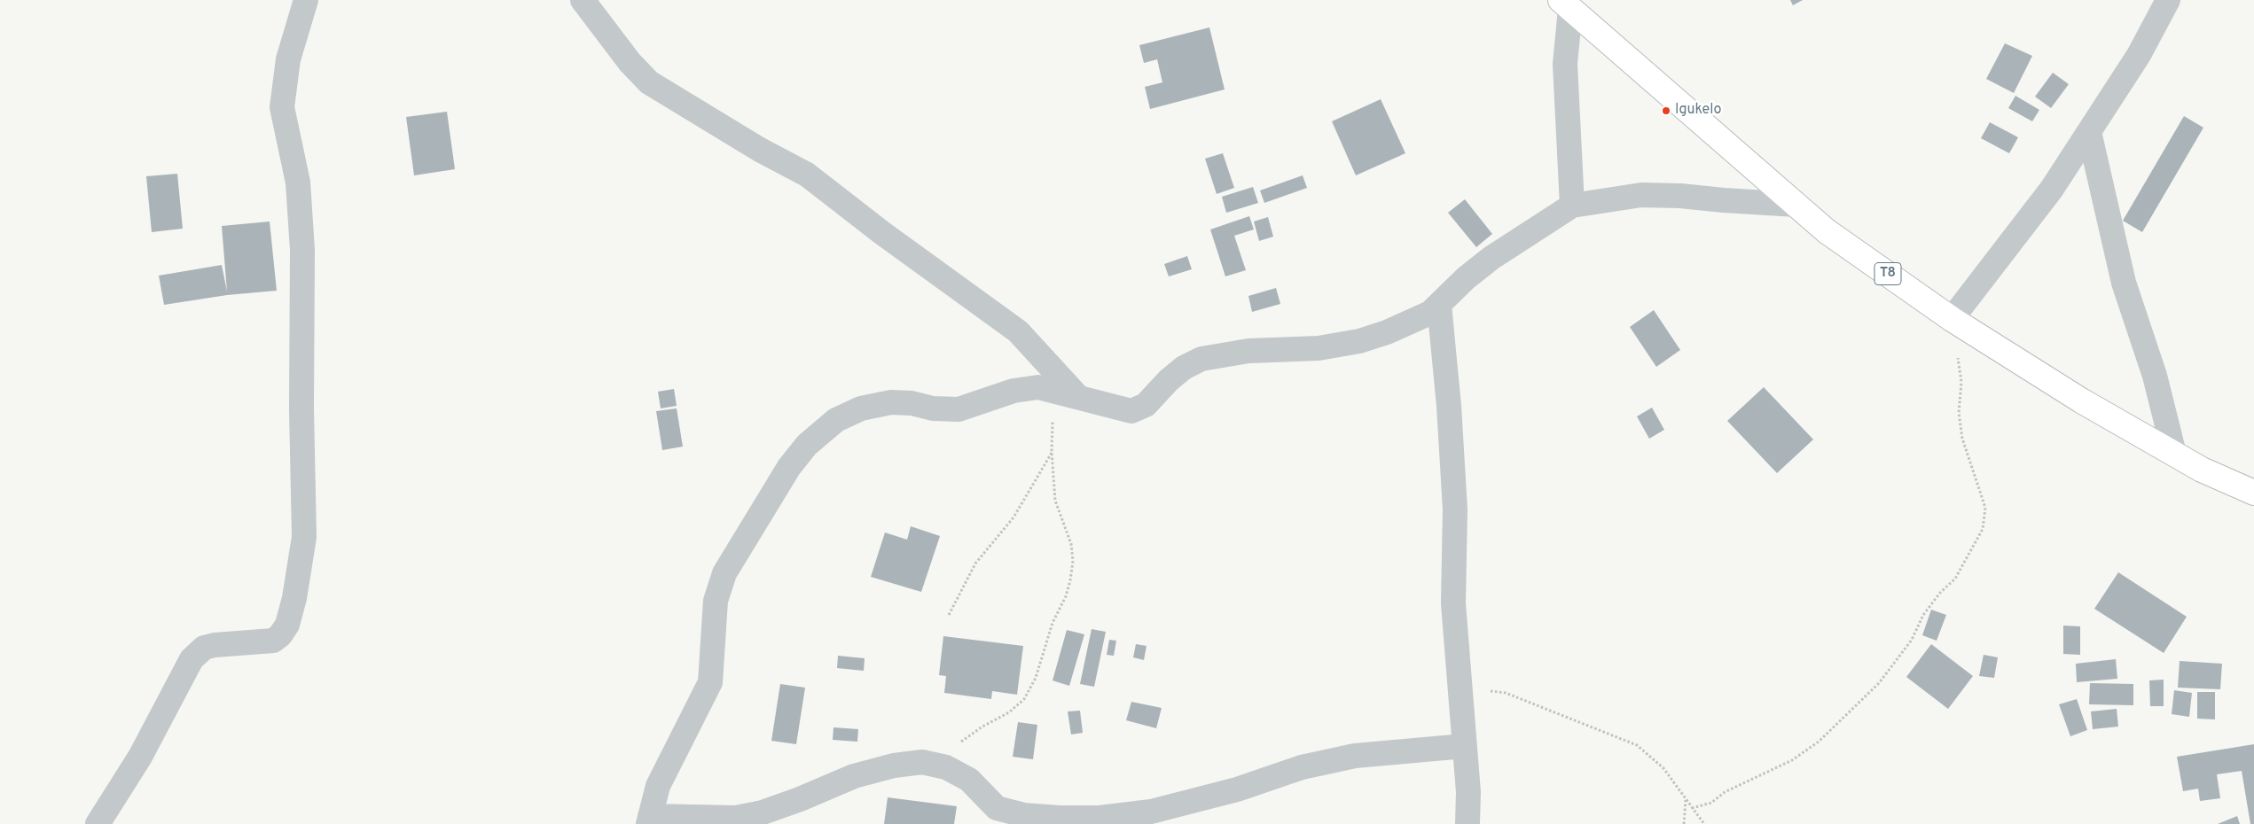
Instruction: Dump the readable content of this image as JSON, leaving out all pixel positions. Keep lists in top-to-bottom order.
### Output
{
  "streets": {
    "highway": ["T8"]
  },
  "places": ["Igukelo"]
}
